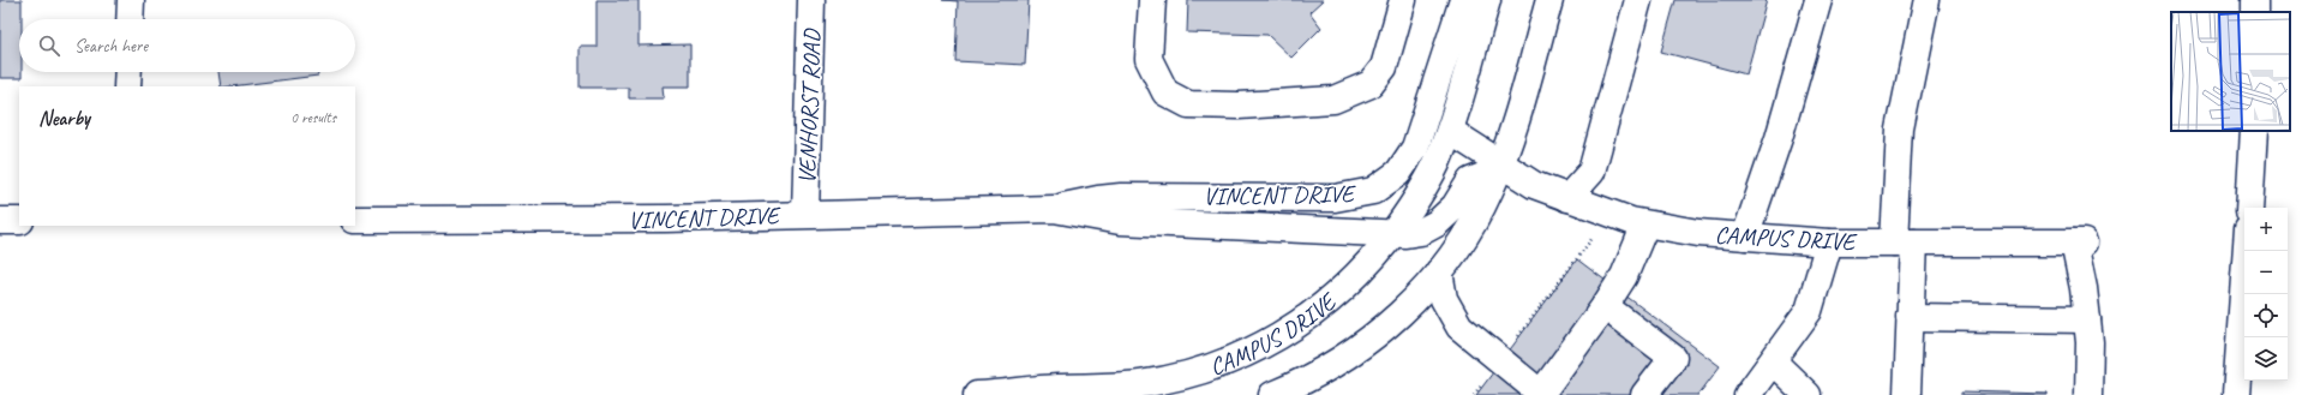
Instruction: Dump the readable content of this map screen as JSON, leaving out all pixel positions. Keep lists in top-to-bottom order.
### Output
{
  "streets": {
    "main road": ["VENHORST ROAD", "VINCENT DRIVE", "CAMPUS DRIVE"]
  },
  "crossings": [
    ["VENHORST ROAD", "VINCENT DRIVE"],
    ["VINCENT DRIVE", "CAMPUS DRIVE"]
  ],
  "page": {
    "search": "Search here",
    "heading": ["Nearby", "0 results"],
    "map_buttons": ["+", "−"]
  }
}
